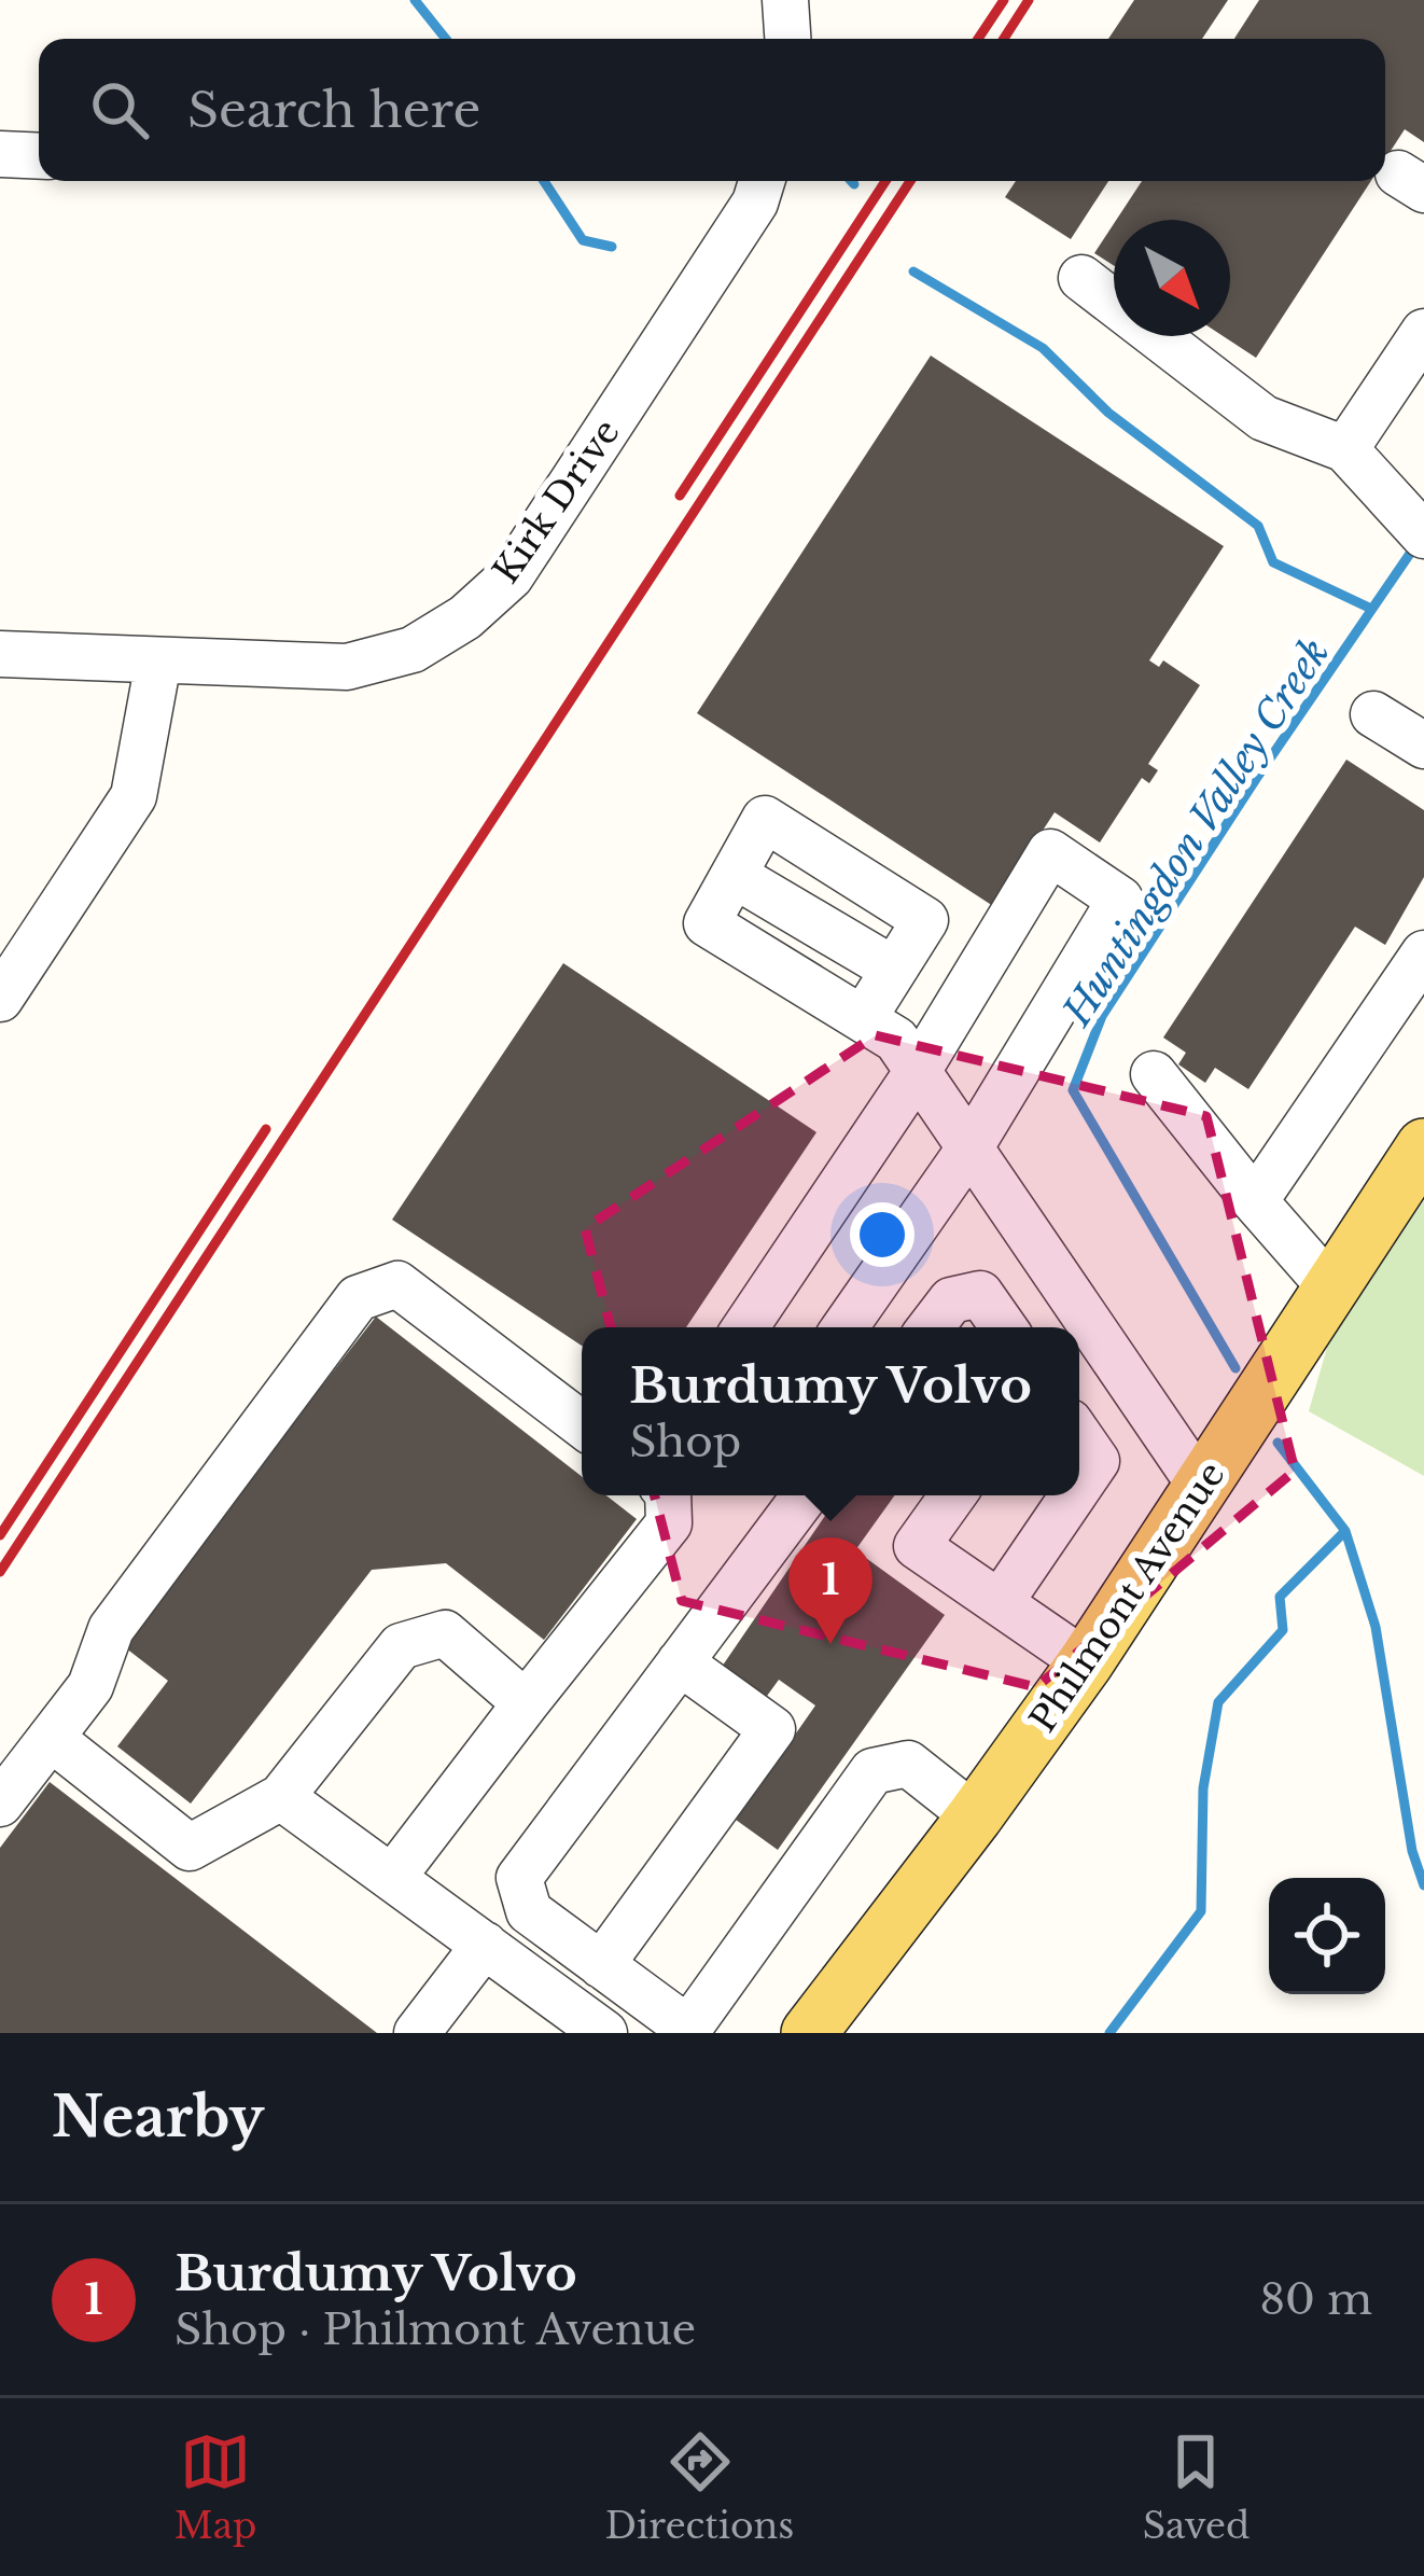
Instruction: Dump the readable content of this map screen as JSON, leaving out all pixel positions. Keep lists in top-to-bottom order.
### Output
{
  "streets": {
    "main road": ["Philmont Avenue"],
    "street": ["Kirk Drive"]
  },
  "water": ["Huntingdon Valley Creek"],
  "north": "bottom right",
  "page": {
    "search": "Search here",
    "popup": ["Burdumy Volvo", "Shop"],
    "pins": "1",
    "heading": "Nearby",
    "list": [
      {
        "mark": "1",
        "name": "Burdumy Volvo",
        "note": "Shop · Philmont Avenue",
        "value": "80 m"
      }
    ],
    "nav": ["Map", "Directions", "Saved"]
  }
}
